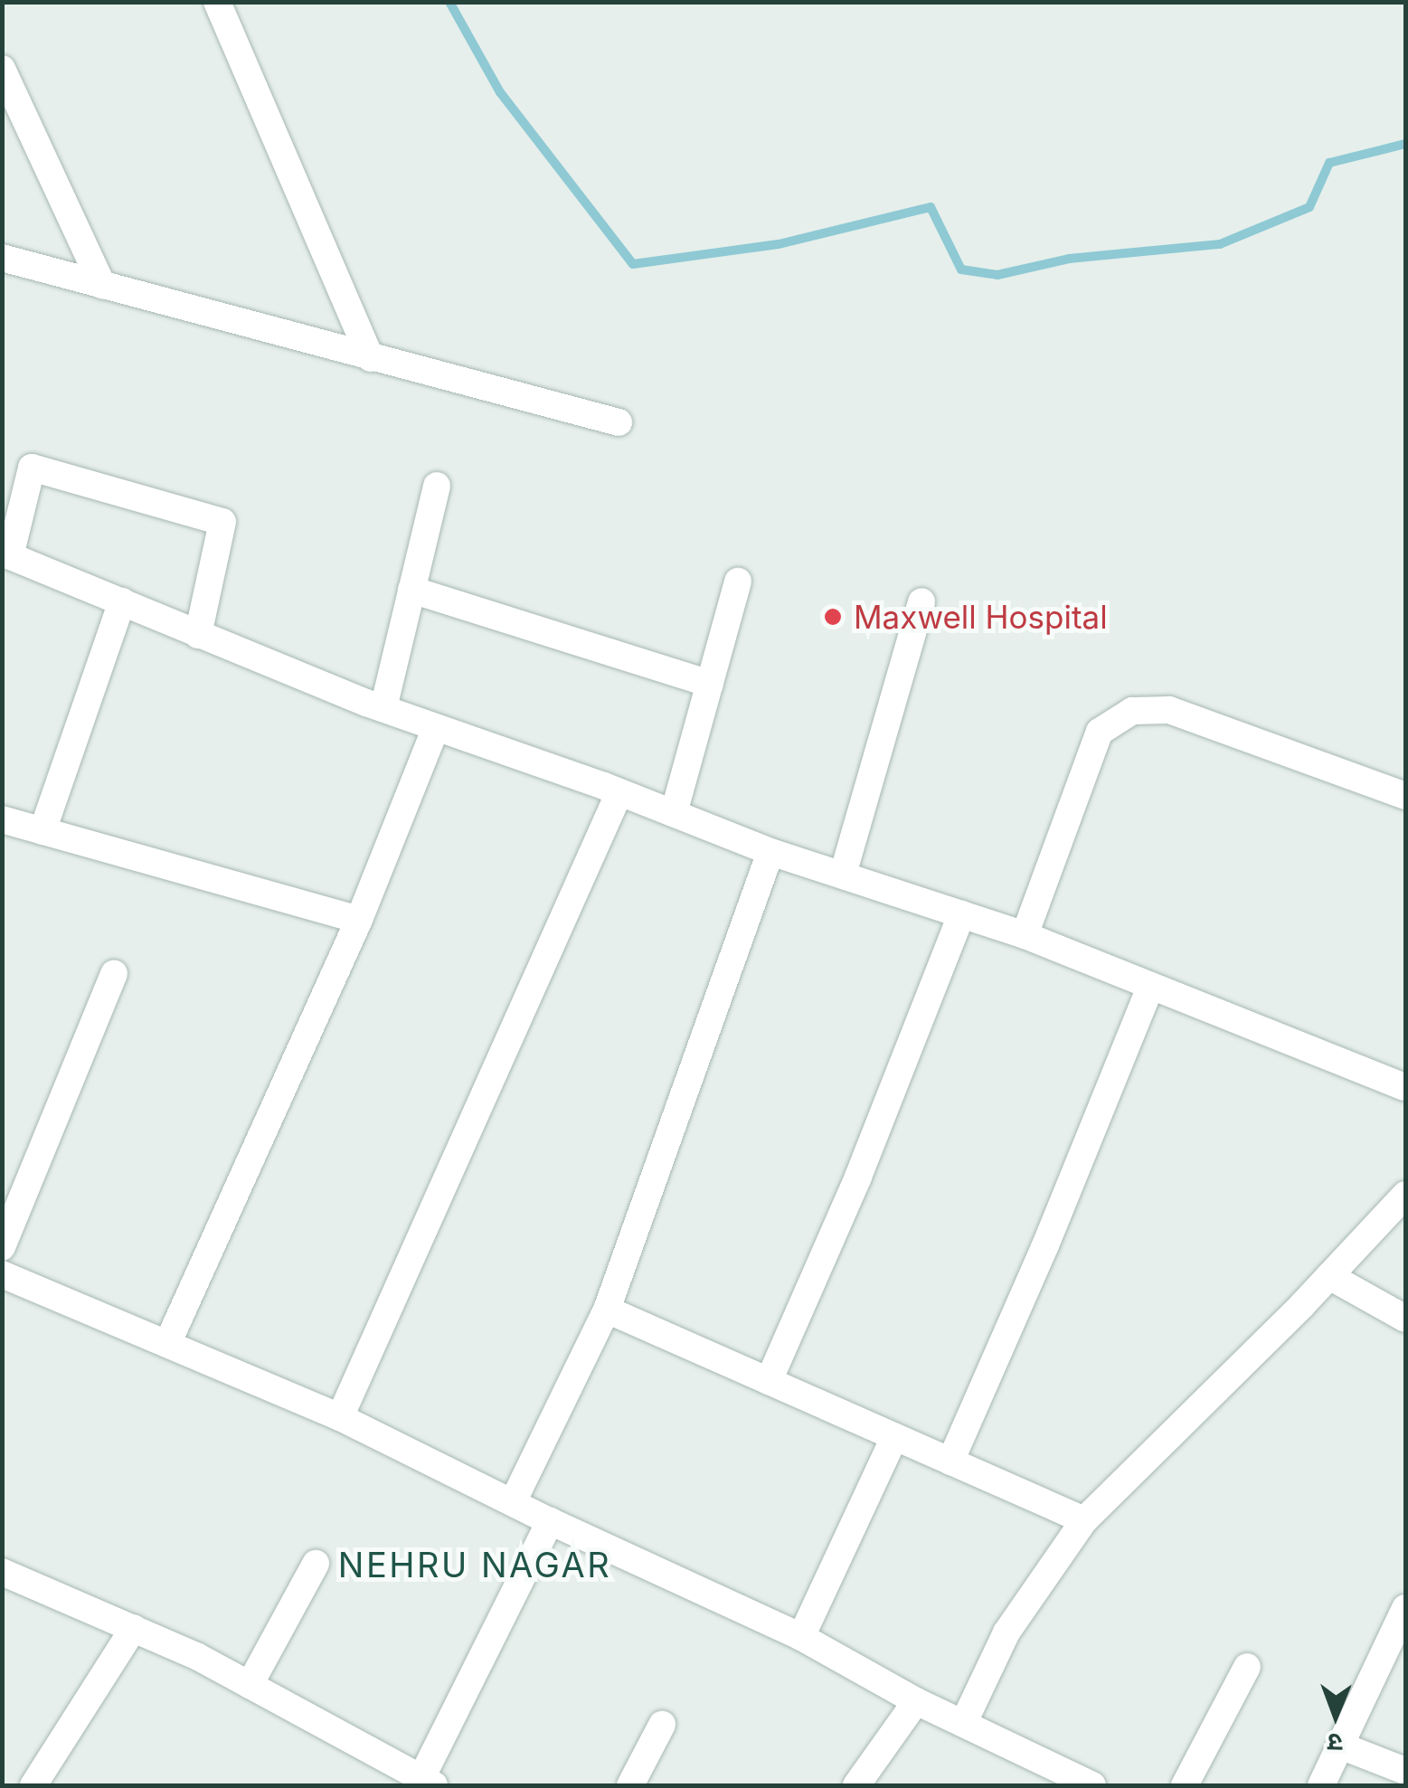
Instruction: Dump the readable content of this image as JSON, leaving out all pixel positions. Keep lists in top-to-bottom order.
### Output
{
  "districts": ["NEHRU NAGAR"],
  "places": ["Maxwell Hospital"],
  "north": "bottom"
}
